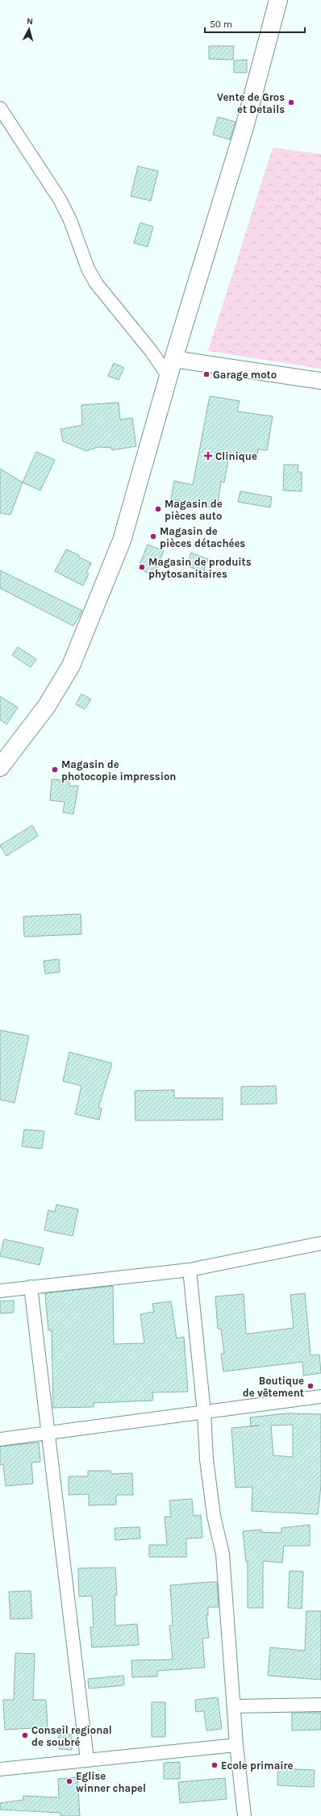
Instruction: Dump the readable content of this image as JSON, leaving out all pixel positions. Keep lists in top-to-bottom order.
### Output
{
  "places": {
    "other": [
      "Vente de Gros et Details",
      "Garage moto",
      "Magasin de pièces auto",
      "Magasin de pièces détachées",
      "Magasin de produits phytosanitaires",
      "Magasin de photocopie impression",
      "Boutique de vêtement",
      "Conseil regional de soubré",
      "Ecole primaire",
      "Eglise winner chapel"
    ],
    "health": ["Clinique"]
  },
  "scale_bar": "50 m",
  "north": "top"
}
